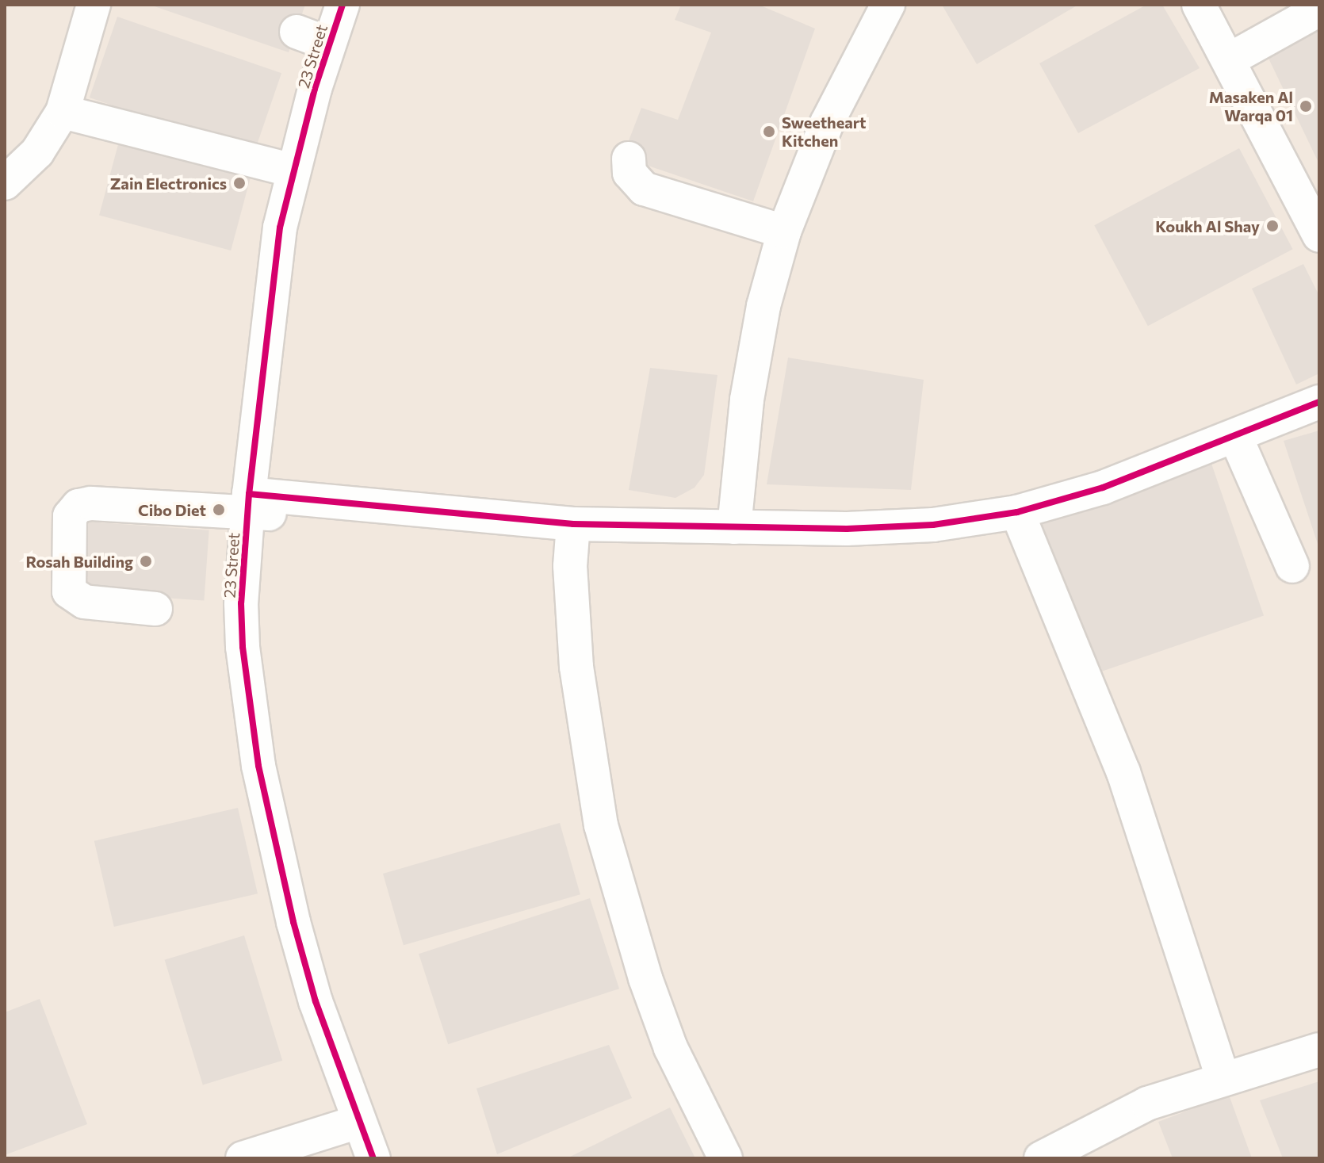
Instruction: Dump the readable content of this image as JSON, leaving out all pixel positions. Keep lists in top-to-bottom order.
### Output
{
  "streets": {
    "street": ["23 Street"]
  },
  "places": [
    "Masaken Al Warqa 01",
    "Sweetheart Kitchen",
    "Zain Electronics",
    "Koukh Al Shay",
    "Cibo Diet",
    "Rosah Building"
  ]
}
